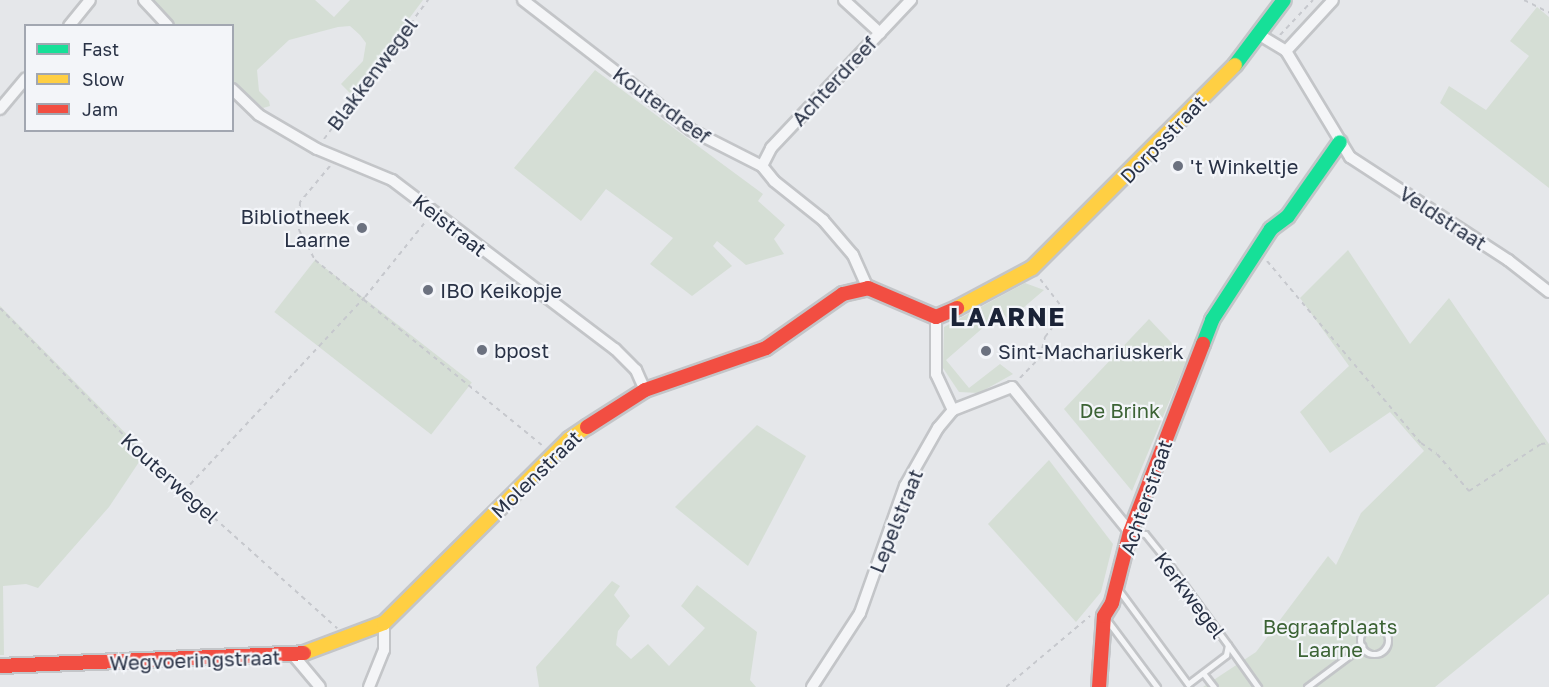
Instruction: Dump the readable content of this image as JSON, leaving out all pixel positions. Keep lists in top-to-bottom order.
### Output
{
  "streets": {
    "street": [
      "Achterdreef",
      "Kouterdreef",
      "Dorpsstraat",
      "Veldstraat",
      "Keistraat",
      "Molenstraat",
      "Achterstraat",
      "Lepelstraat",
      "Kerkwegel",
      "Wegvoeringstraat"
    ],
    "path": ["Blakkenwegel", "Kouterwegel"]
  },
  "crossings": [
    ["Blakkenwegel", "Keistraat"],
    ["Achterdreef", "Kouterdreef"],
    ["Kouterdreef", "Molenstraat"],
    ["Veldstraat", "Achterstraat"],
    ["Keistraat", "Molenstraat"],
    ["Molenstraat", "Wegvoeringstraat"],
    ["Kouterwegel", "Wegvoeringstraat"],
    ["Achterstraat", "Kerkwegel"]
  ],
  "districts": ["LAARNE"],
  "parks": ["De Brink", "Begraafplaats Laarne"],
  "places": [
    "'t Winkeltje",
    "Bibliotheek Laarne",
    "IBO Keikopje",
    "bpost",
    "Sint-Machariuskerk"
  ],
  "legend": ["Fast", "Slow", "Jam"]
}
